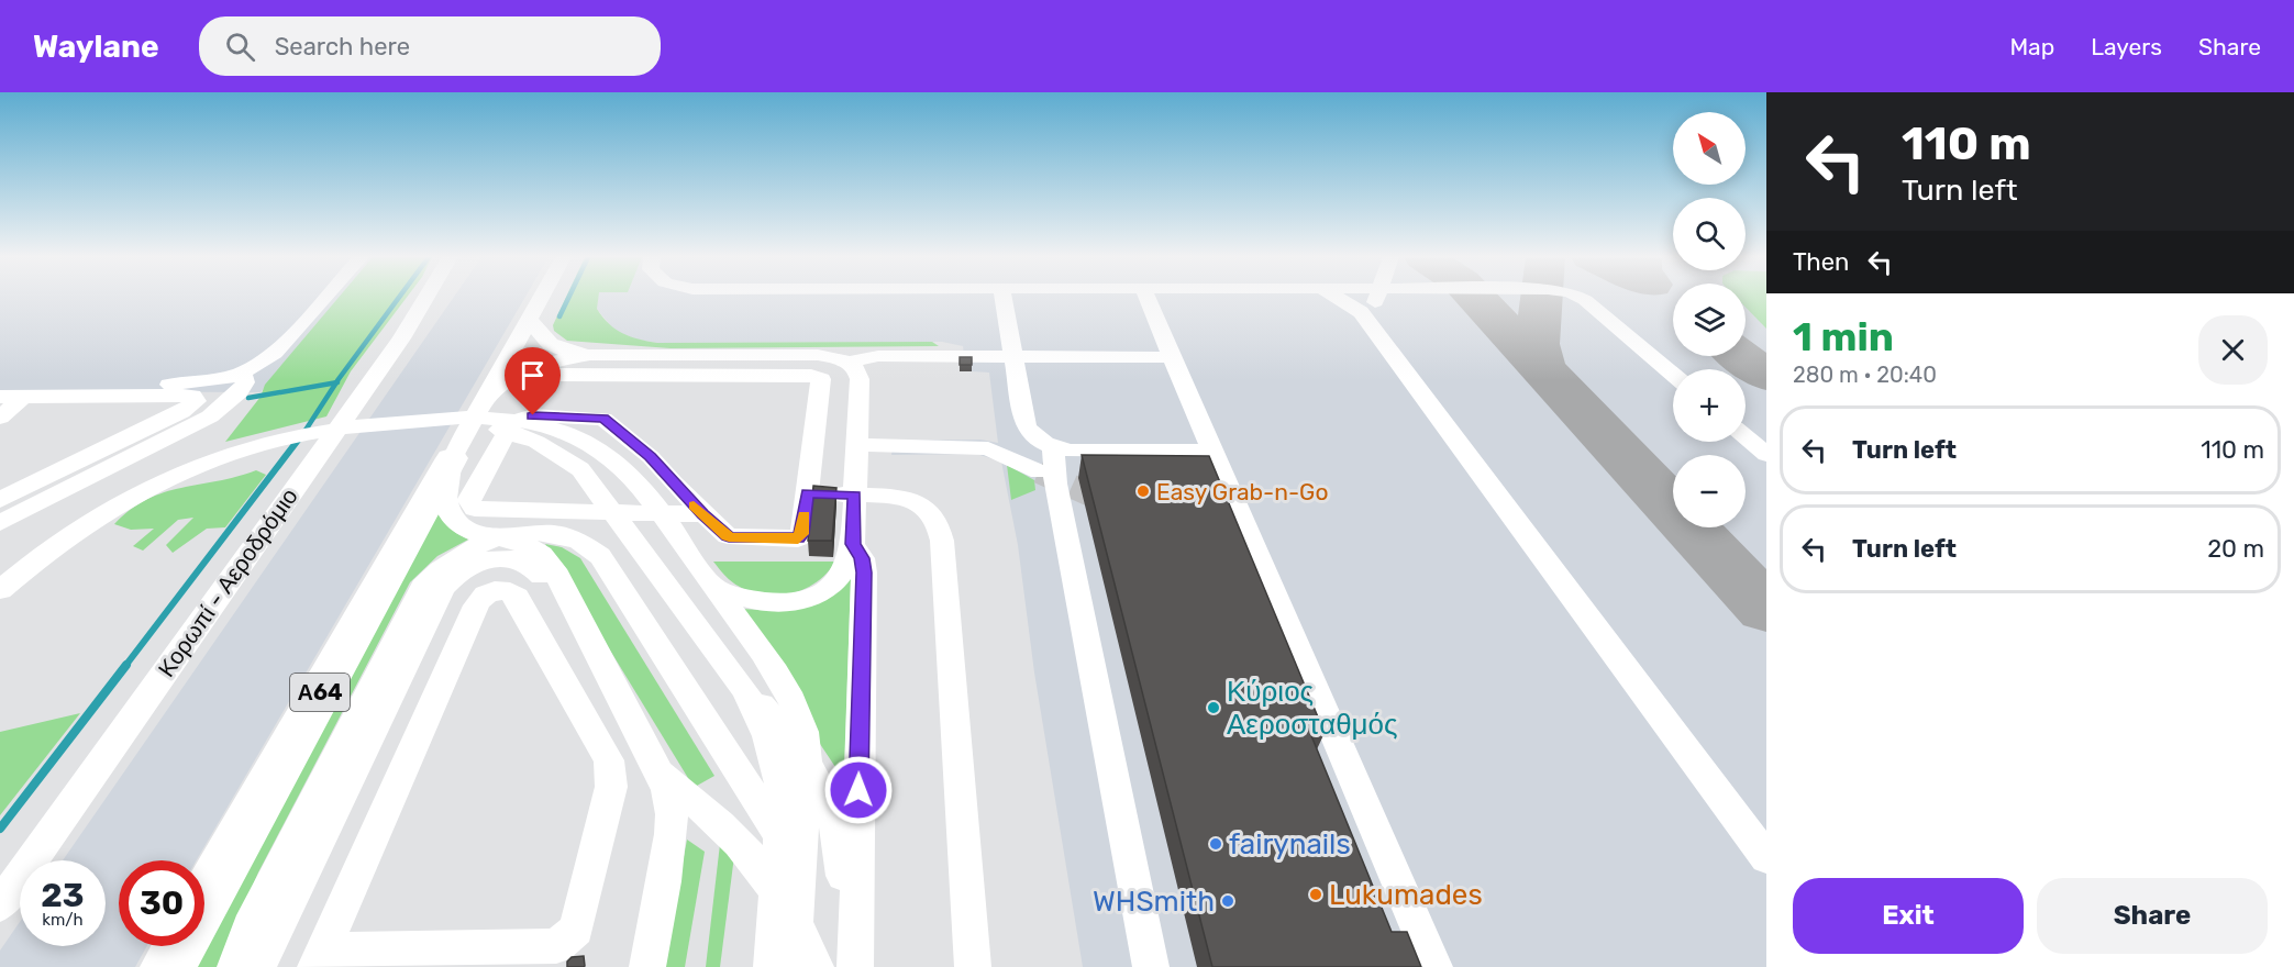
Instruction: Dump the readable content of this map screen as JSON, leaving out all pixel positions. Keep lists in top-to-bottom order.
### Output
{
  "streets": {
    "highway": ["Α64"],
    "street": ["Κορωπί - Αεροδρόμιο"]
  },
  "places": [
    "Easy Grab-n-Go",
    "Κύριος Αεροσταθμός",
    "fairynails",
    "Lukumades",
    "WHSmith"
  ],
  "north": "top left",
  "page": {
    "header": "Waylane",
    "search": "Search here",
    "nav": ["Map", "Layers", "Share"],
    "turn": ["110 m", "Turn left"],
    "map_buttons": ["+", "−"],
    "then": "Then",
    "heading": ["1 min", "280 m · 20:40"],
    "list": [
      {
        "name": "Turn left",
        "value": "110 m"
      },
      {
        "name": "Turn left",
        "value": "20 m"
      }
    ],
    "speed": "23 km/h",
    "limit": "30",
    "buttons": ["Exit", "Share"]
  }
}
